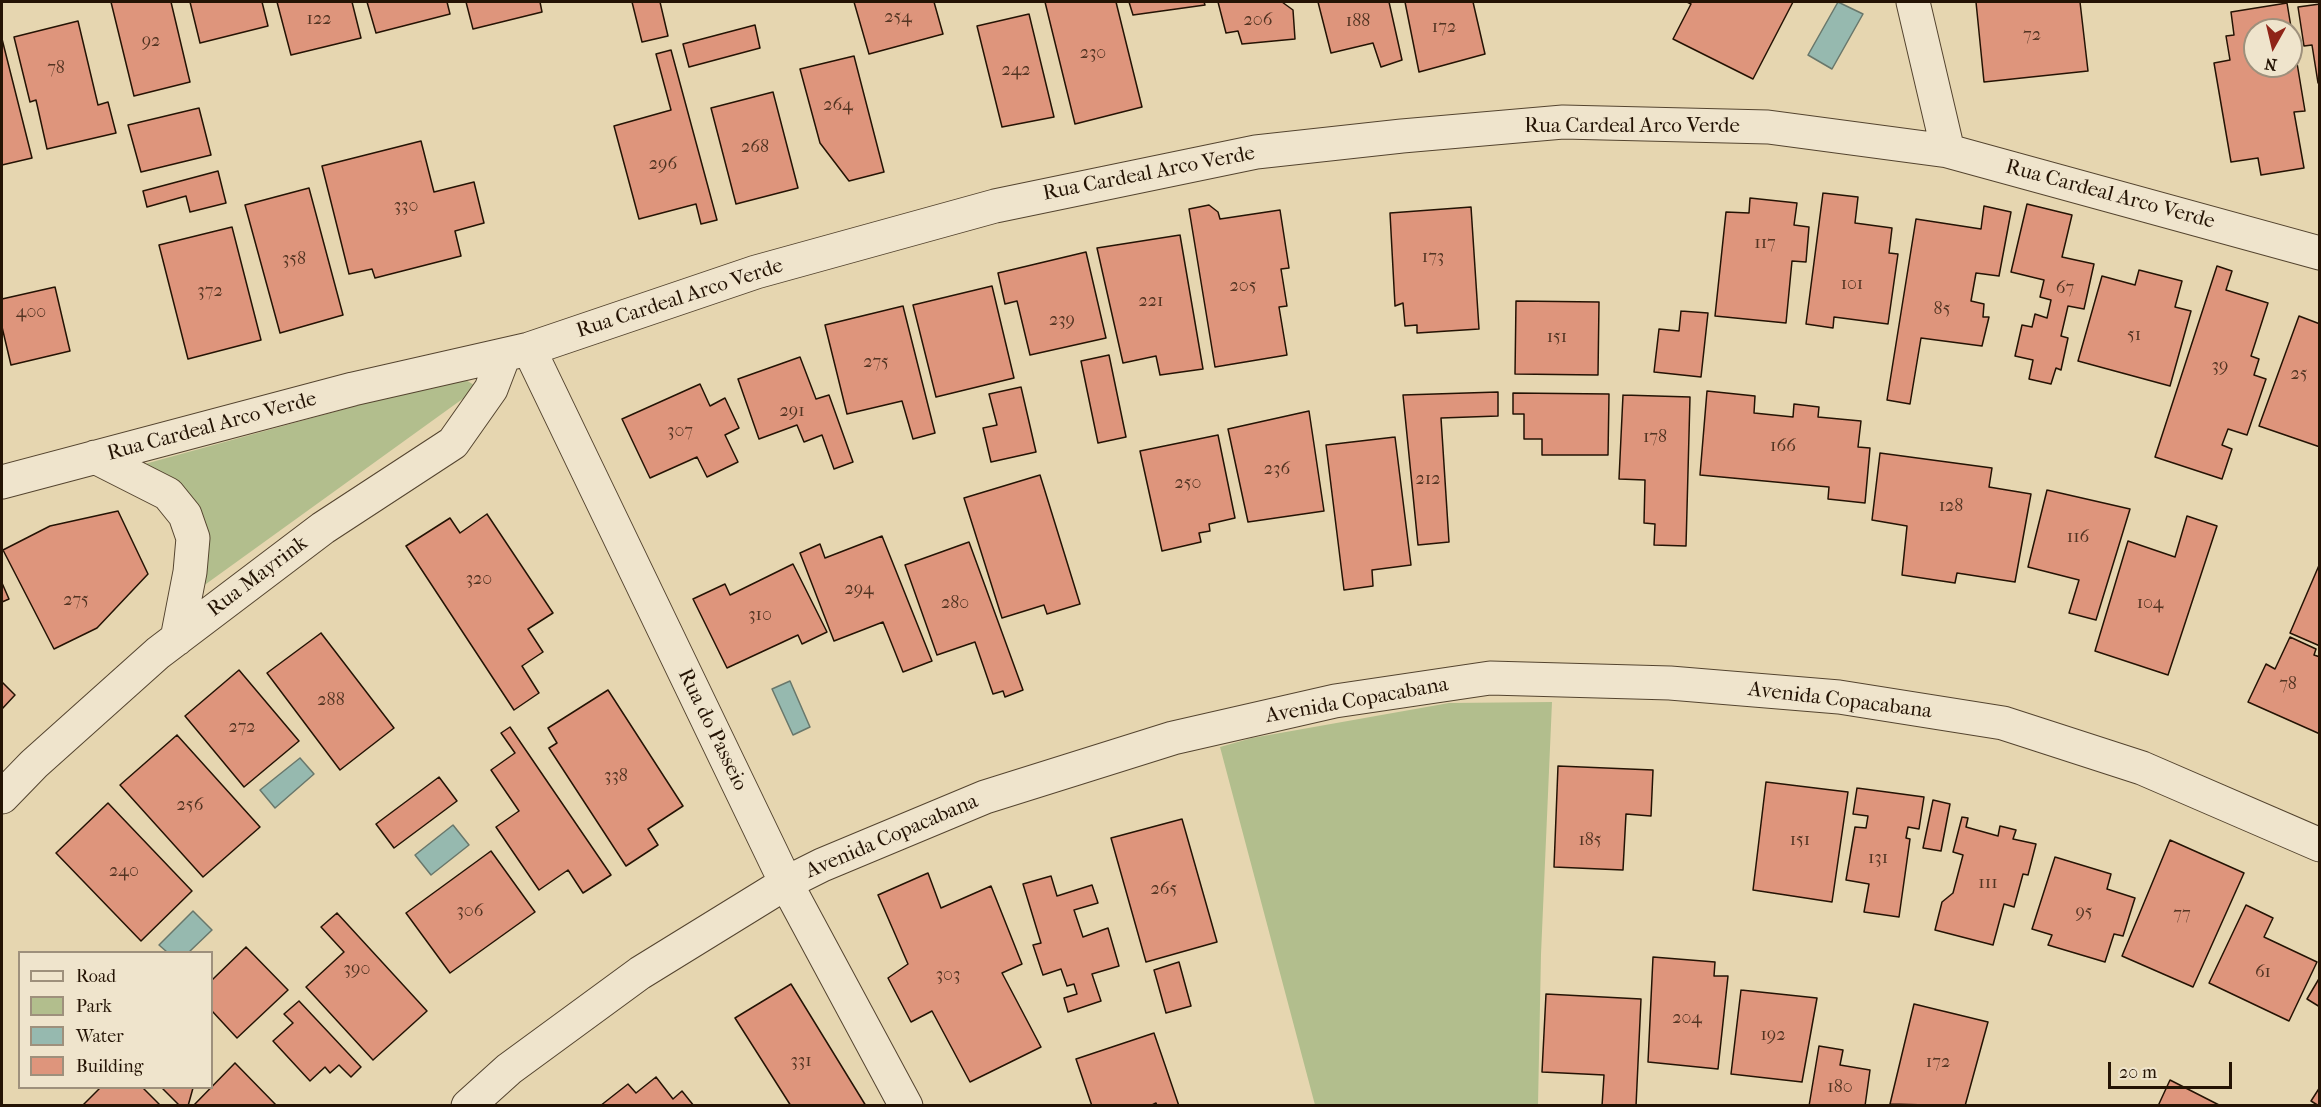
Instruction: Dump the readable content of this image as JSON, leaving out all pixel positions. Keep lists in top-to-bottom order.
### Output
{
  "streets": {
    "street": [
      "Rua Cardeal Arco Verde",
      "Rua Mayrink",
      "Avenida Copacabana",
      "Rua do Passeio"
    ]
  },
  "crossings": [
    ["Rua Cardeal Arco Verde", "Rua Mayrink"],
    ["Rua Cardeal Arco Verde", "Rua do Passeio"],
    ["Rua Mayrink", "Rua do Passeio"],
    ["Avenida Copacabana", "Rua do Passeio"]
  ],
  "house_numbers": [
    "254",
    "122",
    "206",
    "188",
    "172",
    "72",
    "92",
    "230",
    "78",
    "242",
    "264",
    "268",
    "296",
    "330",
    "117",
    "173",
    "358",
    "101",
    "205",
    "67",
    "372",
    "221",
    "85",
    "400",
    "239",
    "51",
    "151",
    "275",
    "39",
    "25",
    "291",
    "307",
    "178",
    "166",
    "236",
    "212",
    "250",
    "128",
    "116",
    "320",
    "294",
    "275",
    "280",
    "104",
    "310",
    "78",
    "288",
    "272",
    "338",
    "256",
    "185",
    "151",
    "131",
    "240",
    "111",
    "265",
    "306",
    "95",
    "77",
    "390",
    "61",
    "303",
    "204",
    "192",
    "331",
    "172",
    "180"
  ],
  "legend": [
    "Road",
    "Park",
    "Water",
    "Building"
  ],
  "scale_bar": "20 m",
  "north": "bottom"
}
